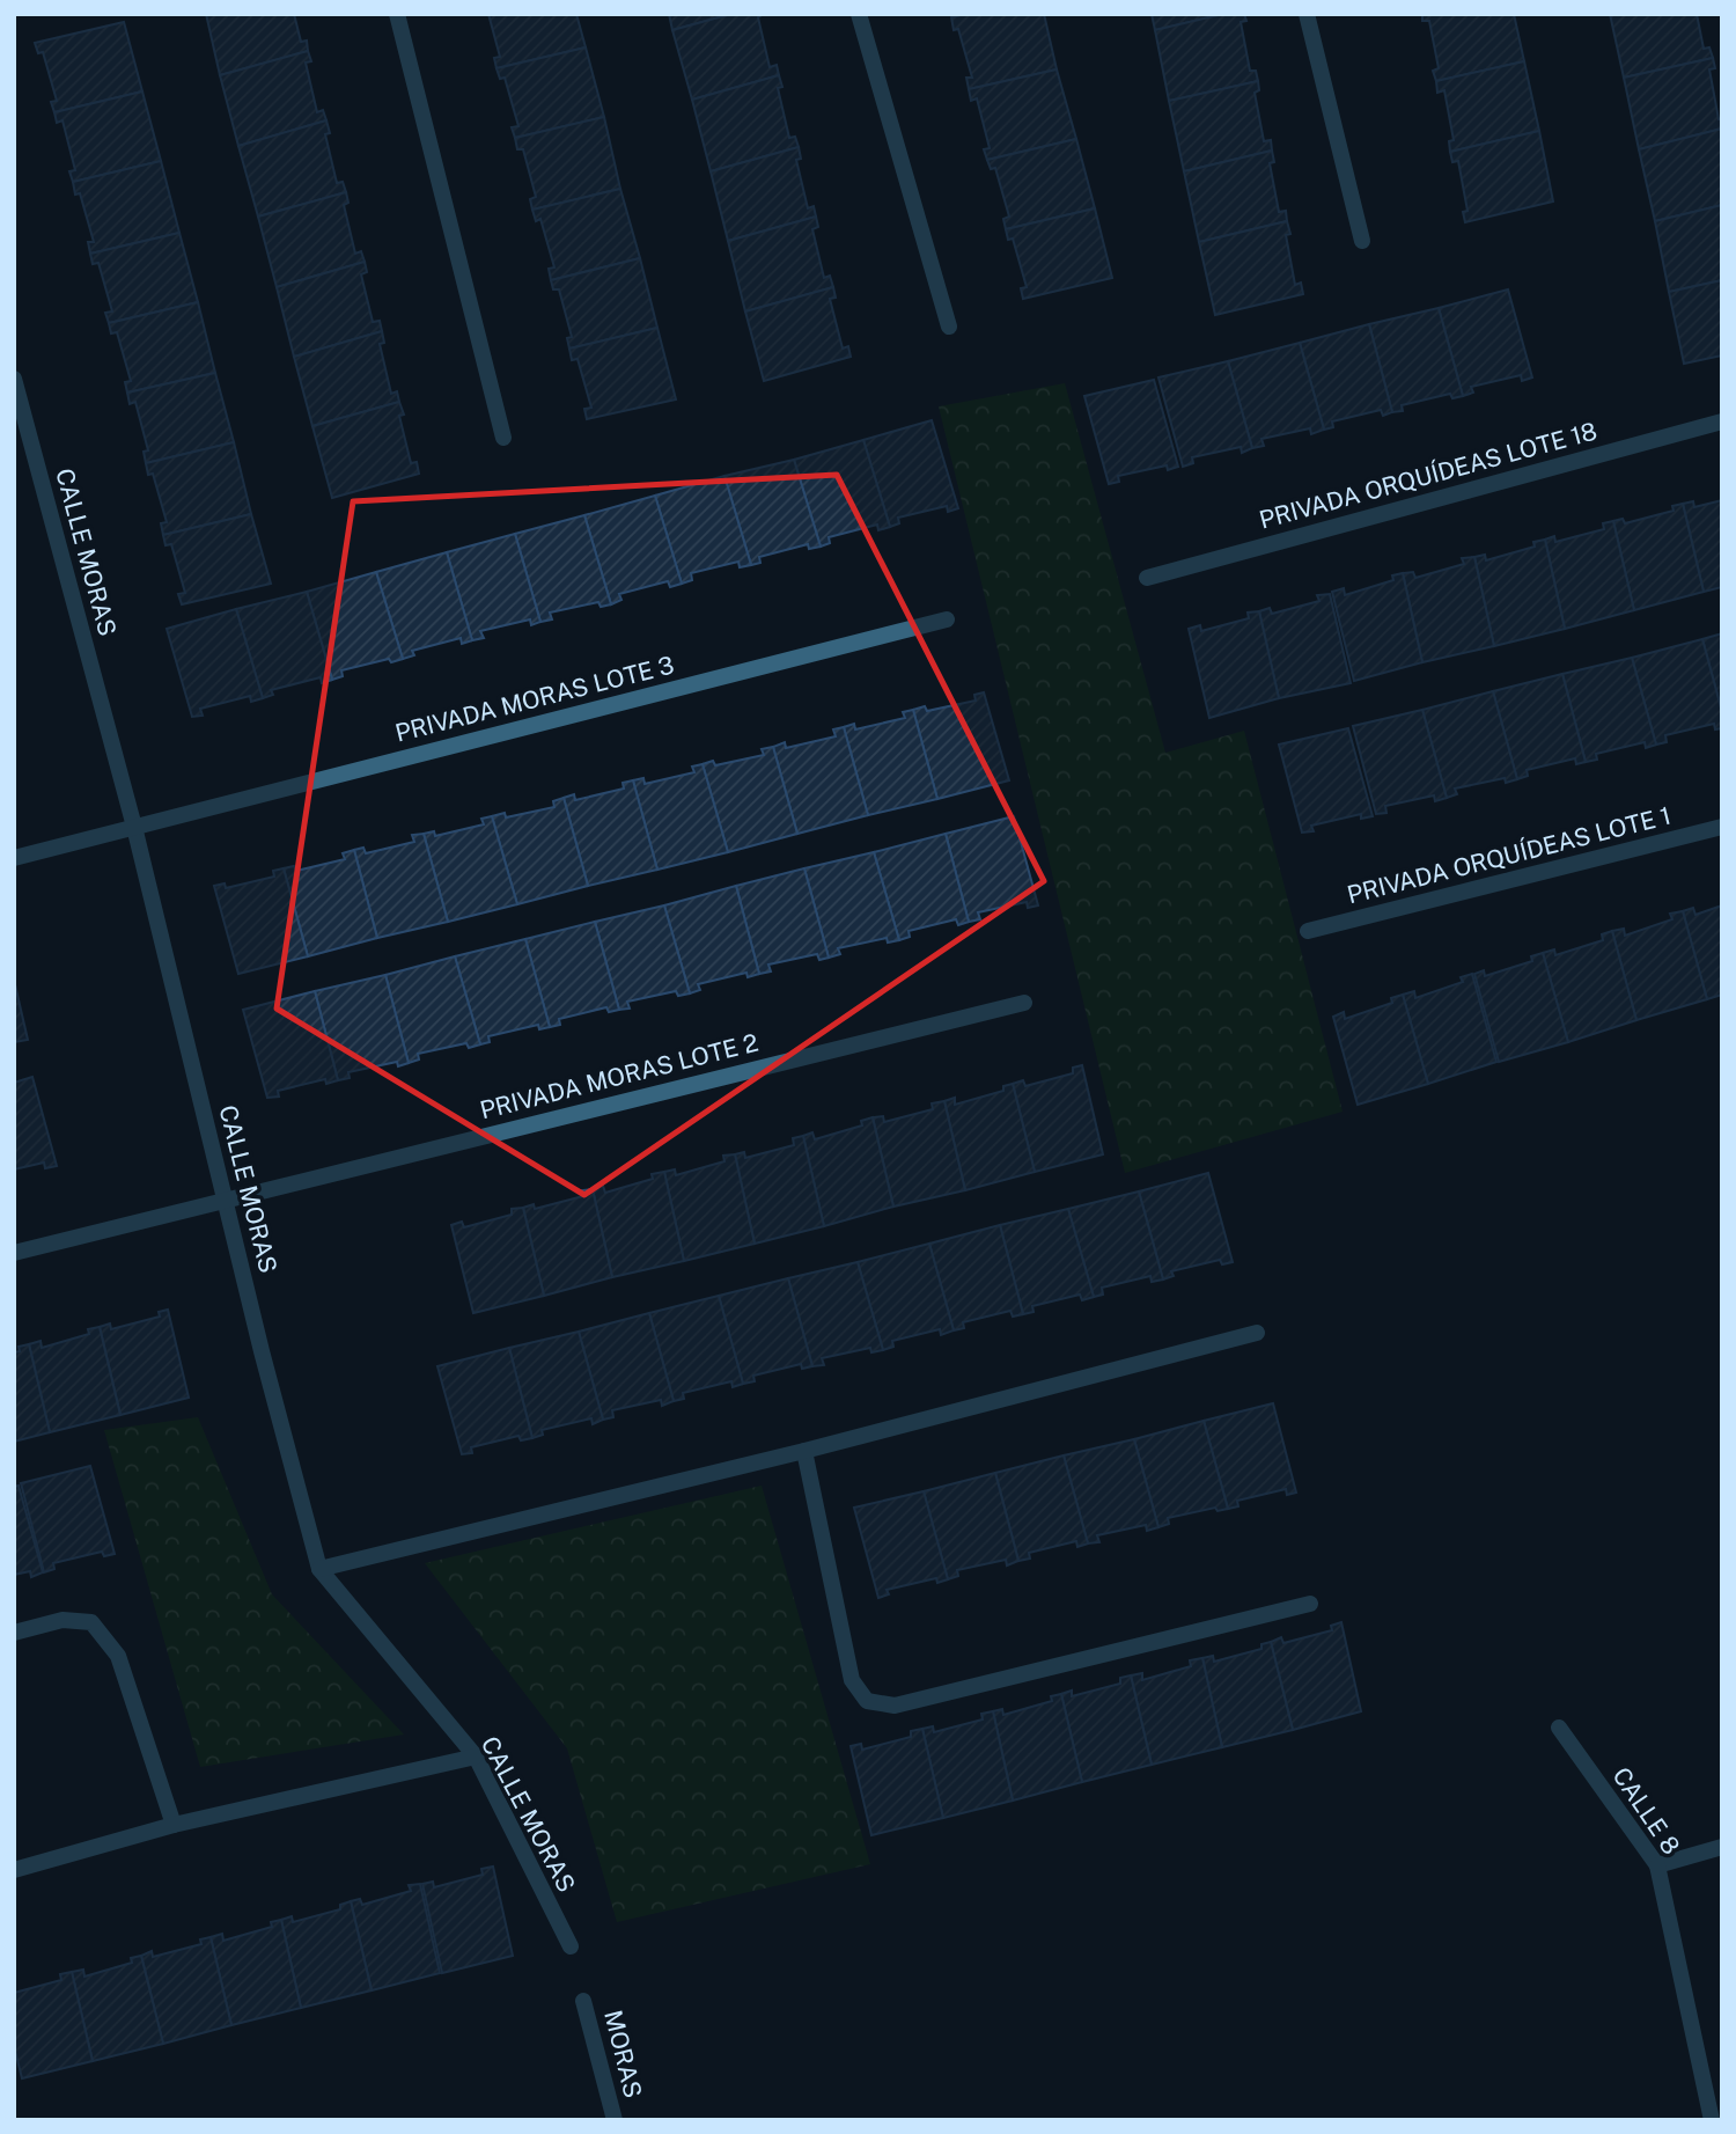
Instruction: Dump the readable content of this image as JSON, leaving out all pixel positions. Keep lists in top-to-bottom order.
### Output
{
  "streets": {
    "street": [
      "PRIVADA ORQUÍDEAS LOTE 18",
      "CALLE MORAS",
      "PRIVADA MORAS LOTE 3",
      "PRIVADA ORQUÍDEAS LOTE 1",
      "PRIVADA MORAS LOTE 2",
      "CALLE 8",
      "MORAS"
    ]
  },
  "crossings": [
    ["CALLE MORAS", "PRIVADA MORAS LOTE 3"],
    ["CALLE MORAS", "PRIVADA MORAS LOTE 2"]
  ]
}
